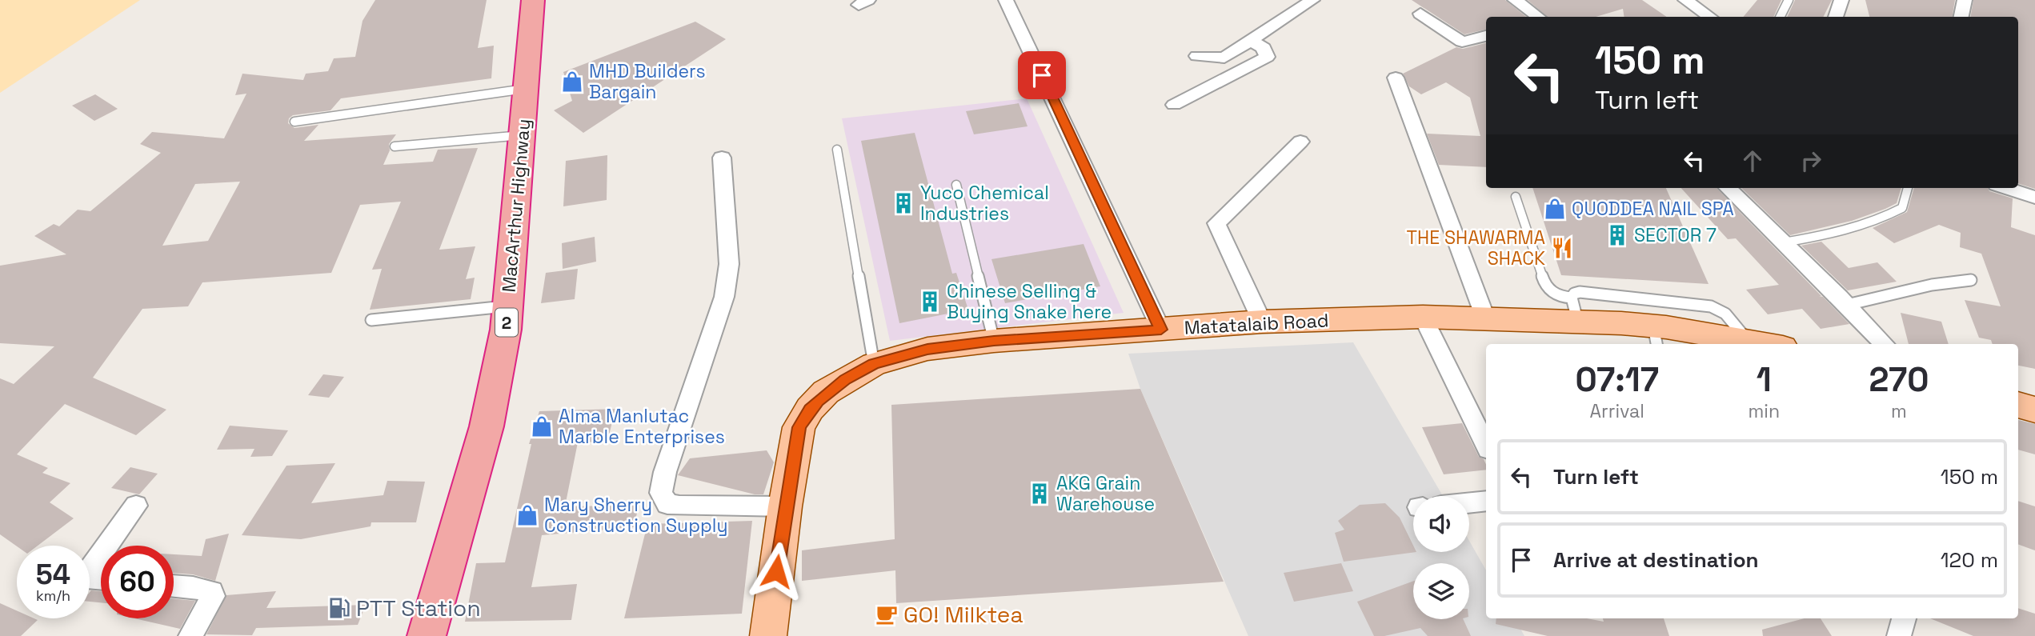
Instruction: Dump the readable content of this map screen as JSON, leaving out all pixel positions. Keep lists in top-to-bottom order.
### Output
{
  "streets": {
    "highway": ["MacArthur Highway", "2"],
    "main road": ["Matatalaib Road"]
  },
  "places": {
    "shop": [
      "MHD Builders Bargain",
      "QUODDEA NAIL SPA",
      "Alma Manlutac Marble Enterprises",
      "Mary Sherry Construction Supply"
    ],
    "building": [
      "Yuco Chemical Industries",
      "SECTOR 7",
      "Chinese Selling & Buying Snake here",
      "AKG Grain Warehouse"
    ],
    "restaurant": ["THE SHAWARMA SHACK"],
    "fuel station": ["PTT Station"],
    "cafe": ["GO! Milktea"]
  },
  "page": {
    "turn": ["150 m", "Turn left"],
    "eta": [
      "07:17",
      "Arrival",
      "1",
      "min",
      "270",
      "m"
    ],
    "list": [
      {
        "name": "Turn left",
        "value": "150 m"
      },
      {
        "name": "Arrive at destination",
        "value": "120 m"
      }
    ],
    "speed": "54 km/h",
    "limit": "60"
  }
}
